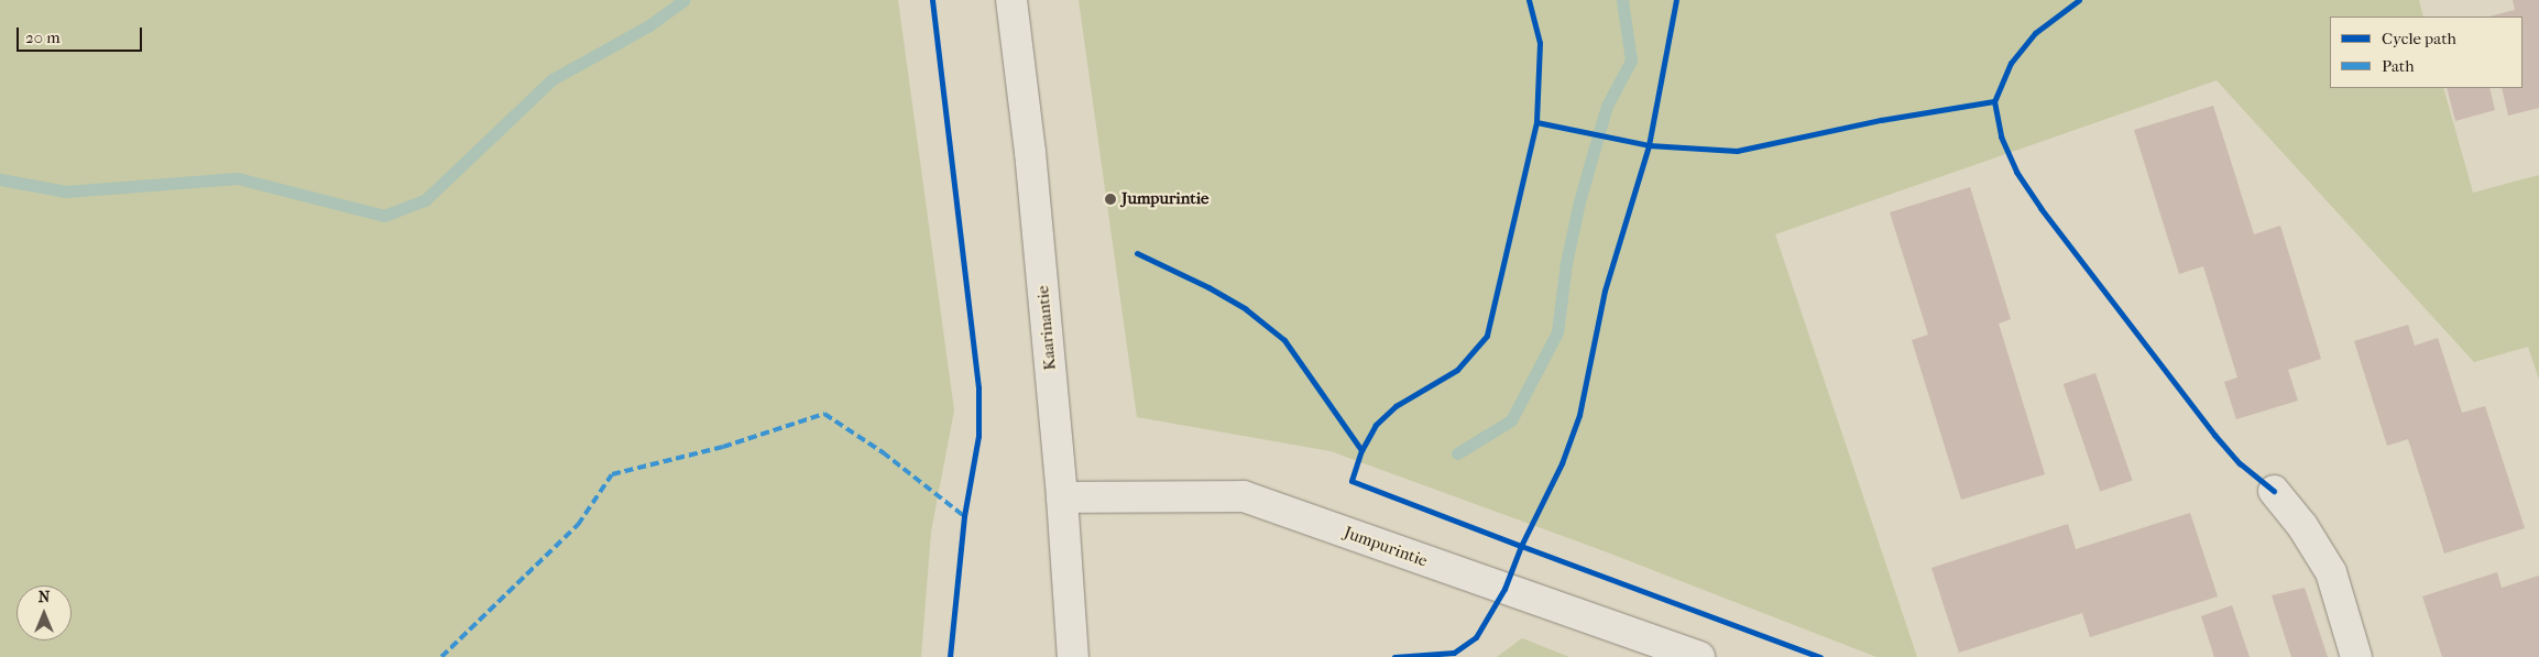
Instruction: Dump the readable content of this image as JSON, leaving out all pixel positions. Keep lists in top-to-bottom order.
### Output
{
  "streets": {
    "street": ["Kaarinantie", "Jumpurintie"]
  },
  "crossings": [
    ["Kaarinantie", "Jumpurintie"]
  ],
  "places": ["Jumpurintie"],
  "legend": ["Cycle path", "Path"],
  "scale_bar": "20 m",
  "north": "top"
}
